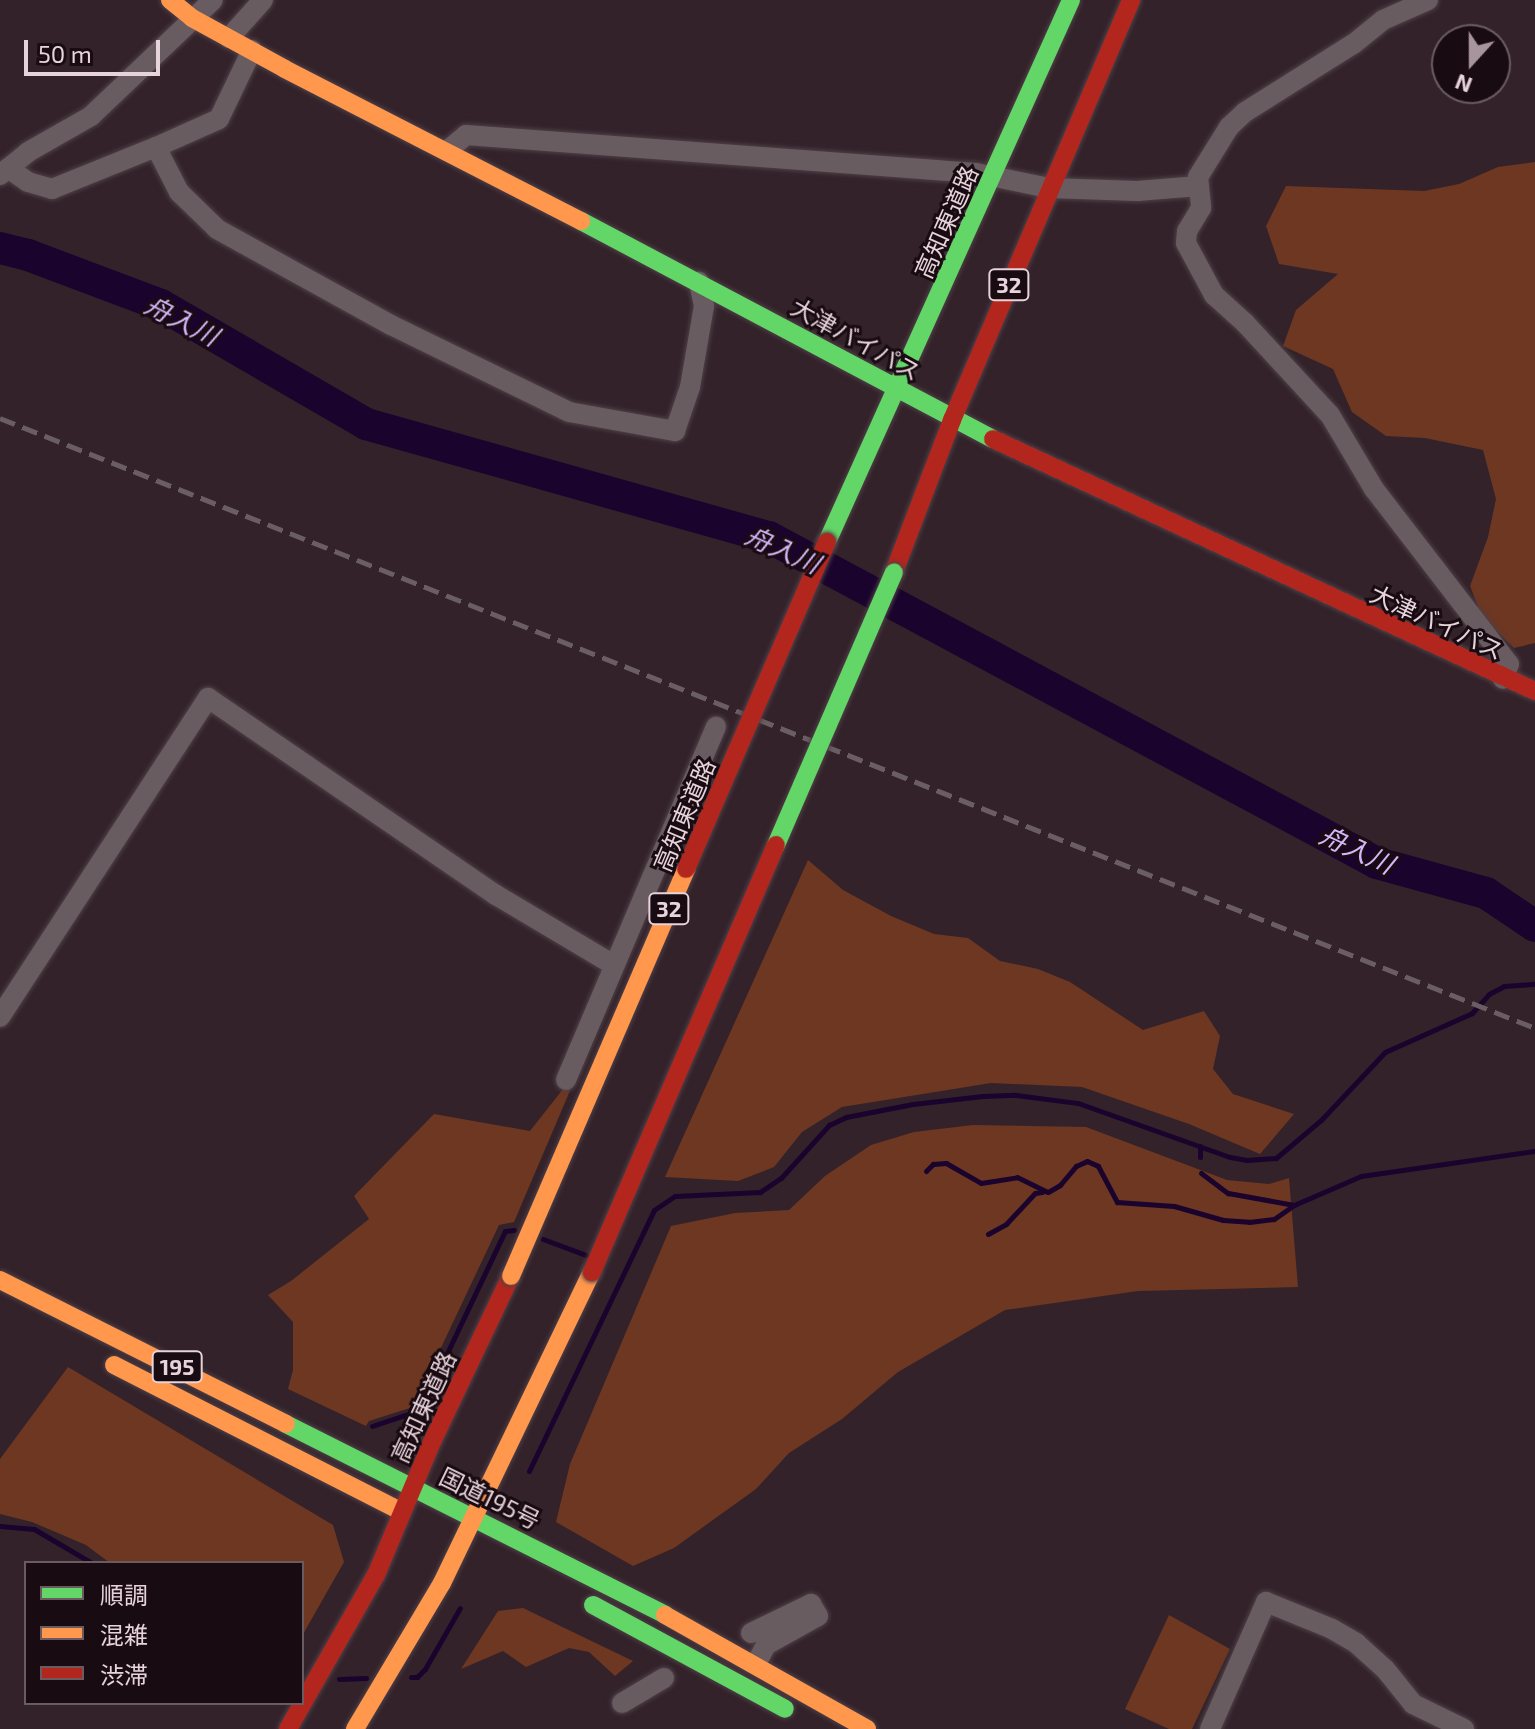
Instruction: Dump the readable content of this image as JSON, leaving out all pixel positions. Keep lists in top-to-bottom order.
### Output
{
  "streets": {
    "main road": [
      "高知東道路",
      "32",
      "大津バイパス",
      "195",
      "国道195号"
    ]
  },
  "crossings": [
    ["高知東道路", "大津バイパス"],
    ["高知東道路", "195"],
    ["高知東道路", "国道195号"],
    ["32", "大津バイパス"],
    ["32", "国道195号"]
  ],
  "water": ["舟入川"],
  "legend": ["順調", "混雑", "渋滞"],
  "scale_bar": "50 m",
  "north": "bottom"
}
